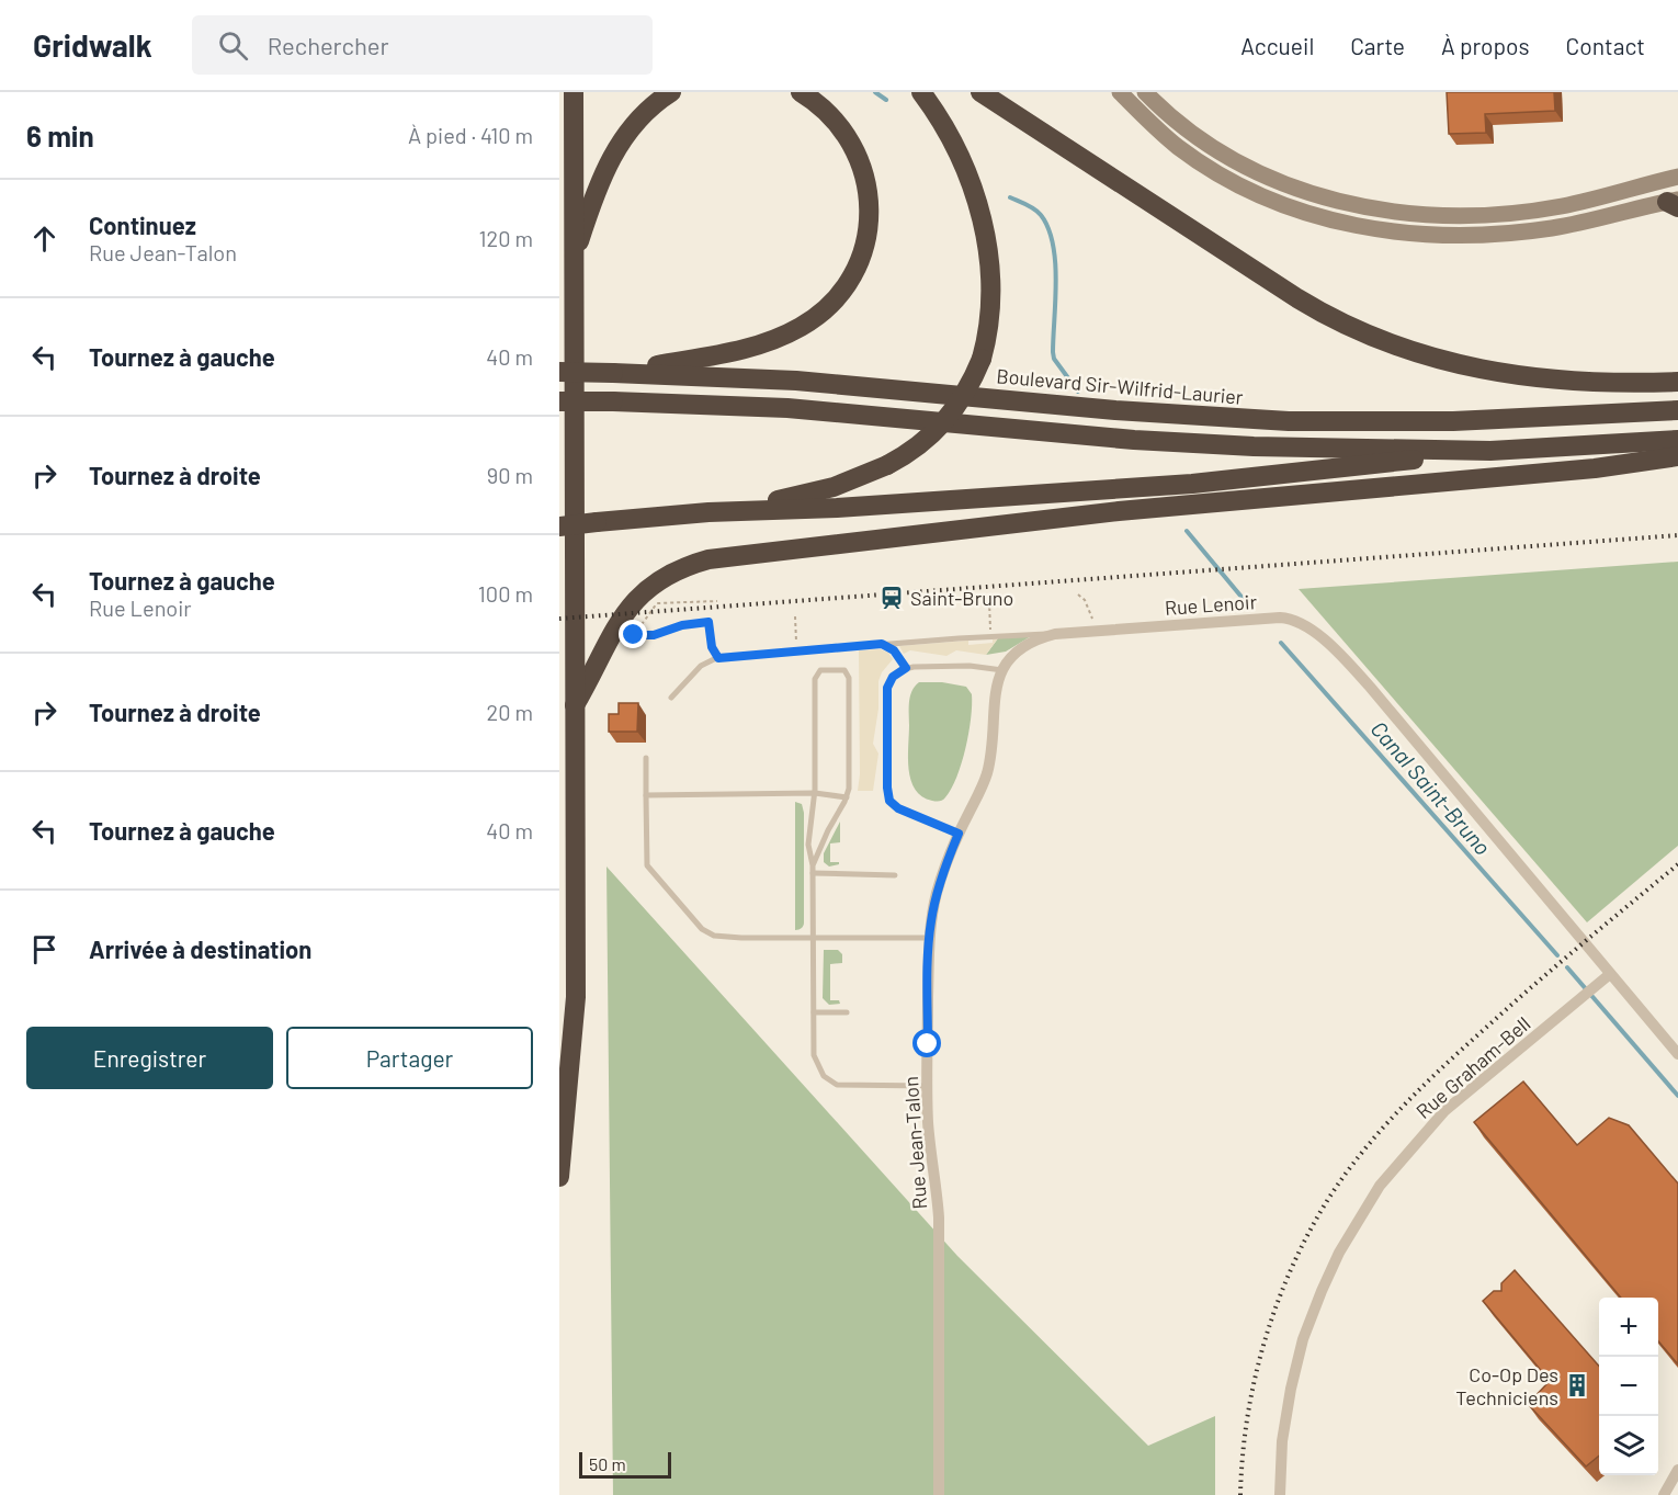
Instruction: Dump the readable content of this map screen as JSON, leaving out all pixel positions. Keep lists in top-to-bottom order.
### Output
{
  "streets": {
    "highway": ["Boulevard Sir-Wilfrid-Laurier"],
    "street": ["Rue Lenoir", "Rue Graham-Bell", "Rue Jean-Talon"]
  },
  "crossings": [
    ["Rue Lenoir", "Rue Graham-Bell"]
  ],
  "water": ["Canal Saint-Bruno"],
  "places": {
    "station": ["Saint-Bruno"],
    "building": ["Co-Op Des Techniciens"]
  },
  "scale_bar": "50 m",
  "page": {
    "header": "Gridwalk",
    "search": "Rechercher",
    "nav": [
      "Accueil",
      "Carte",
      "À propos",
      "Contact"
    ],
    "heading": ["6 min", "À pied · 410 m"],
    "list": [
      ["Continuez", "Rue Jean-Talon", "120 m"],
      ["Tournez à gauche", "40 m"],
      ["Tournez à droite", "90 m"],
      ["Tournez à gauche", "Rue Lenoir", "100 m"],
      ["Tournez à droite", "20 m"],
      ["Tournez à gauche", "40 m"],
      "Arrivée à destination"
    ],
    "buttons": ["Enregistrer", "Partager"],
    "map_buttons": ["+", "−"],
    "scale": "50 m"
  }
}
